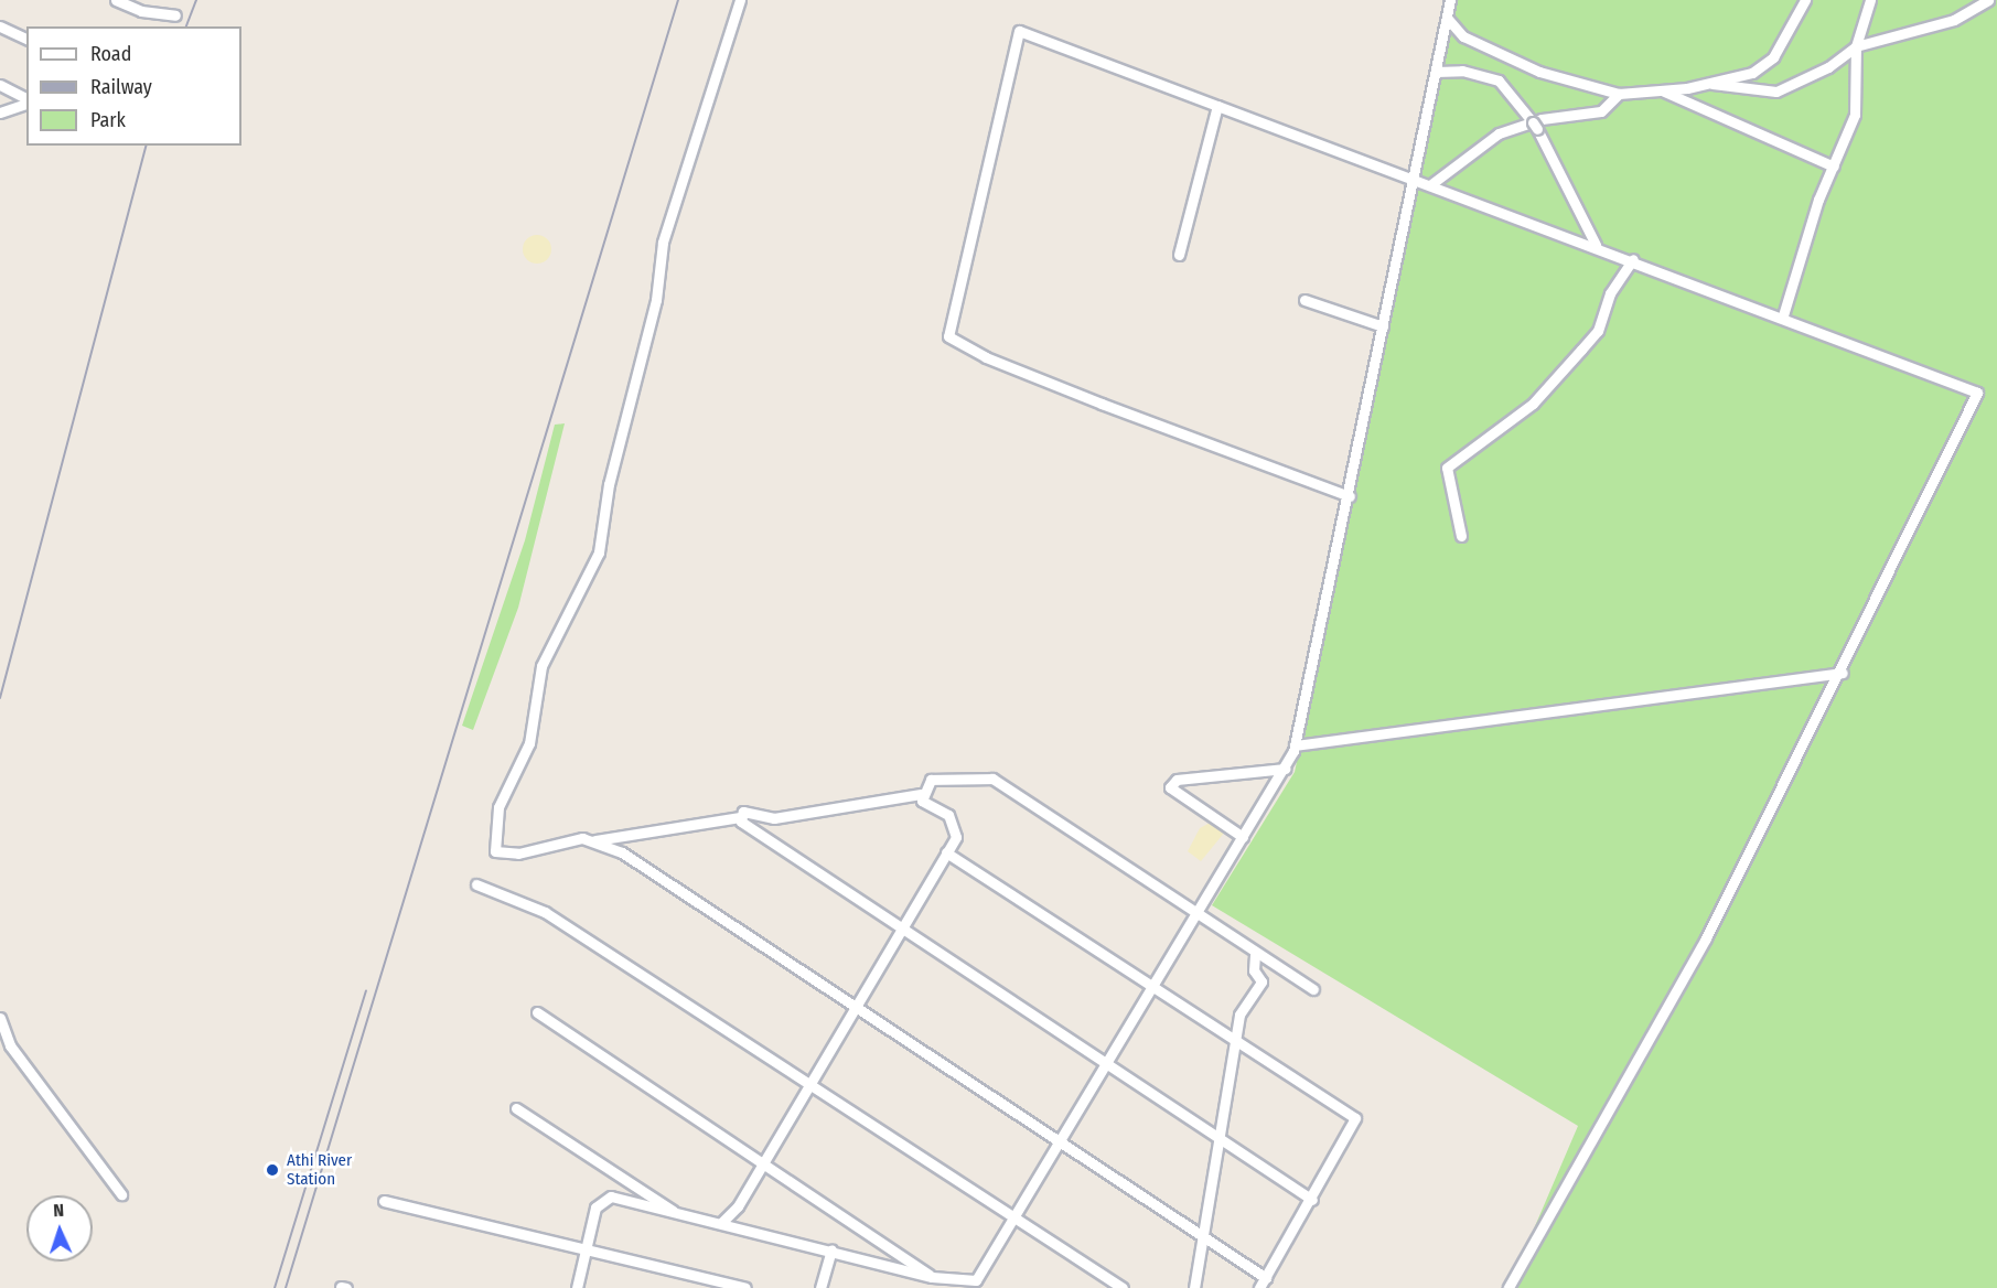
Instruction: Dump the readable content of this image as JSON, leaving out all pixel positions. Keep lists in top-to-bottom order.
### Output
{
  "places": ["Athi River Station"],
  "legend": ["Road", "Railway", "Park"],
  "north": "top"
}
